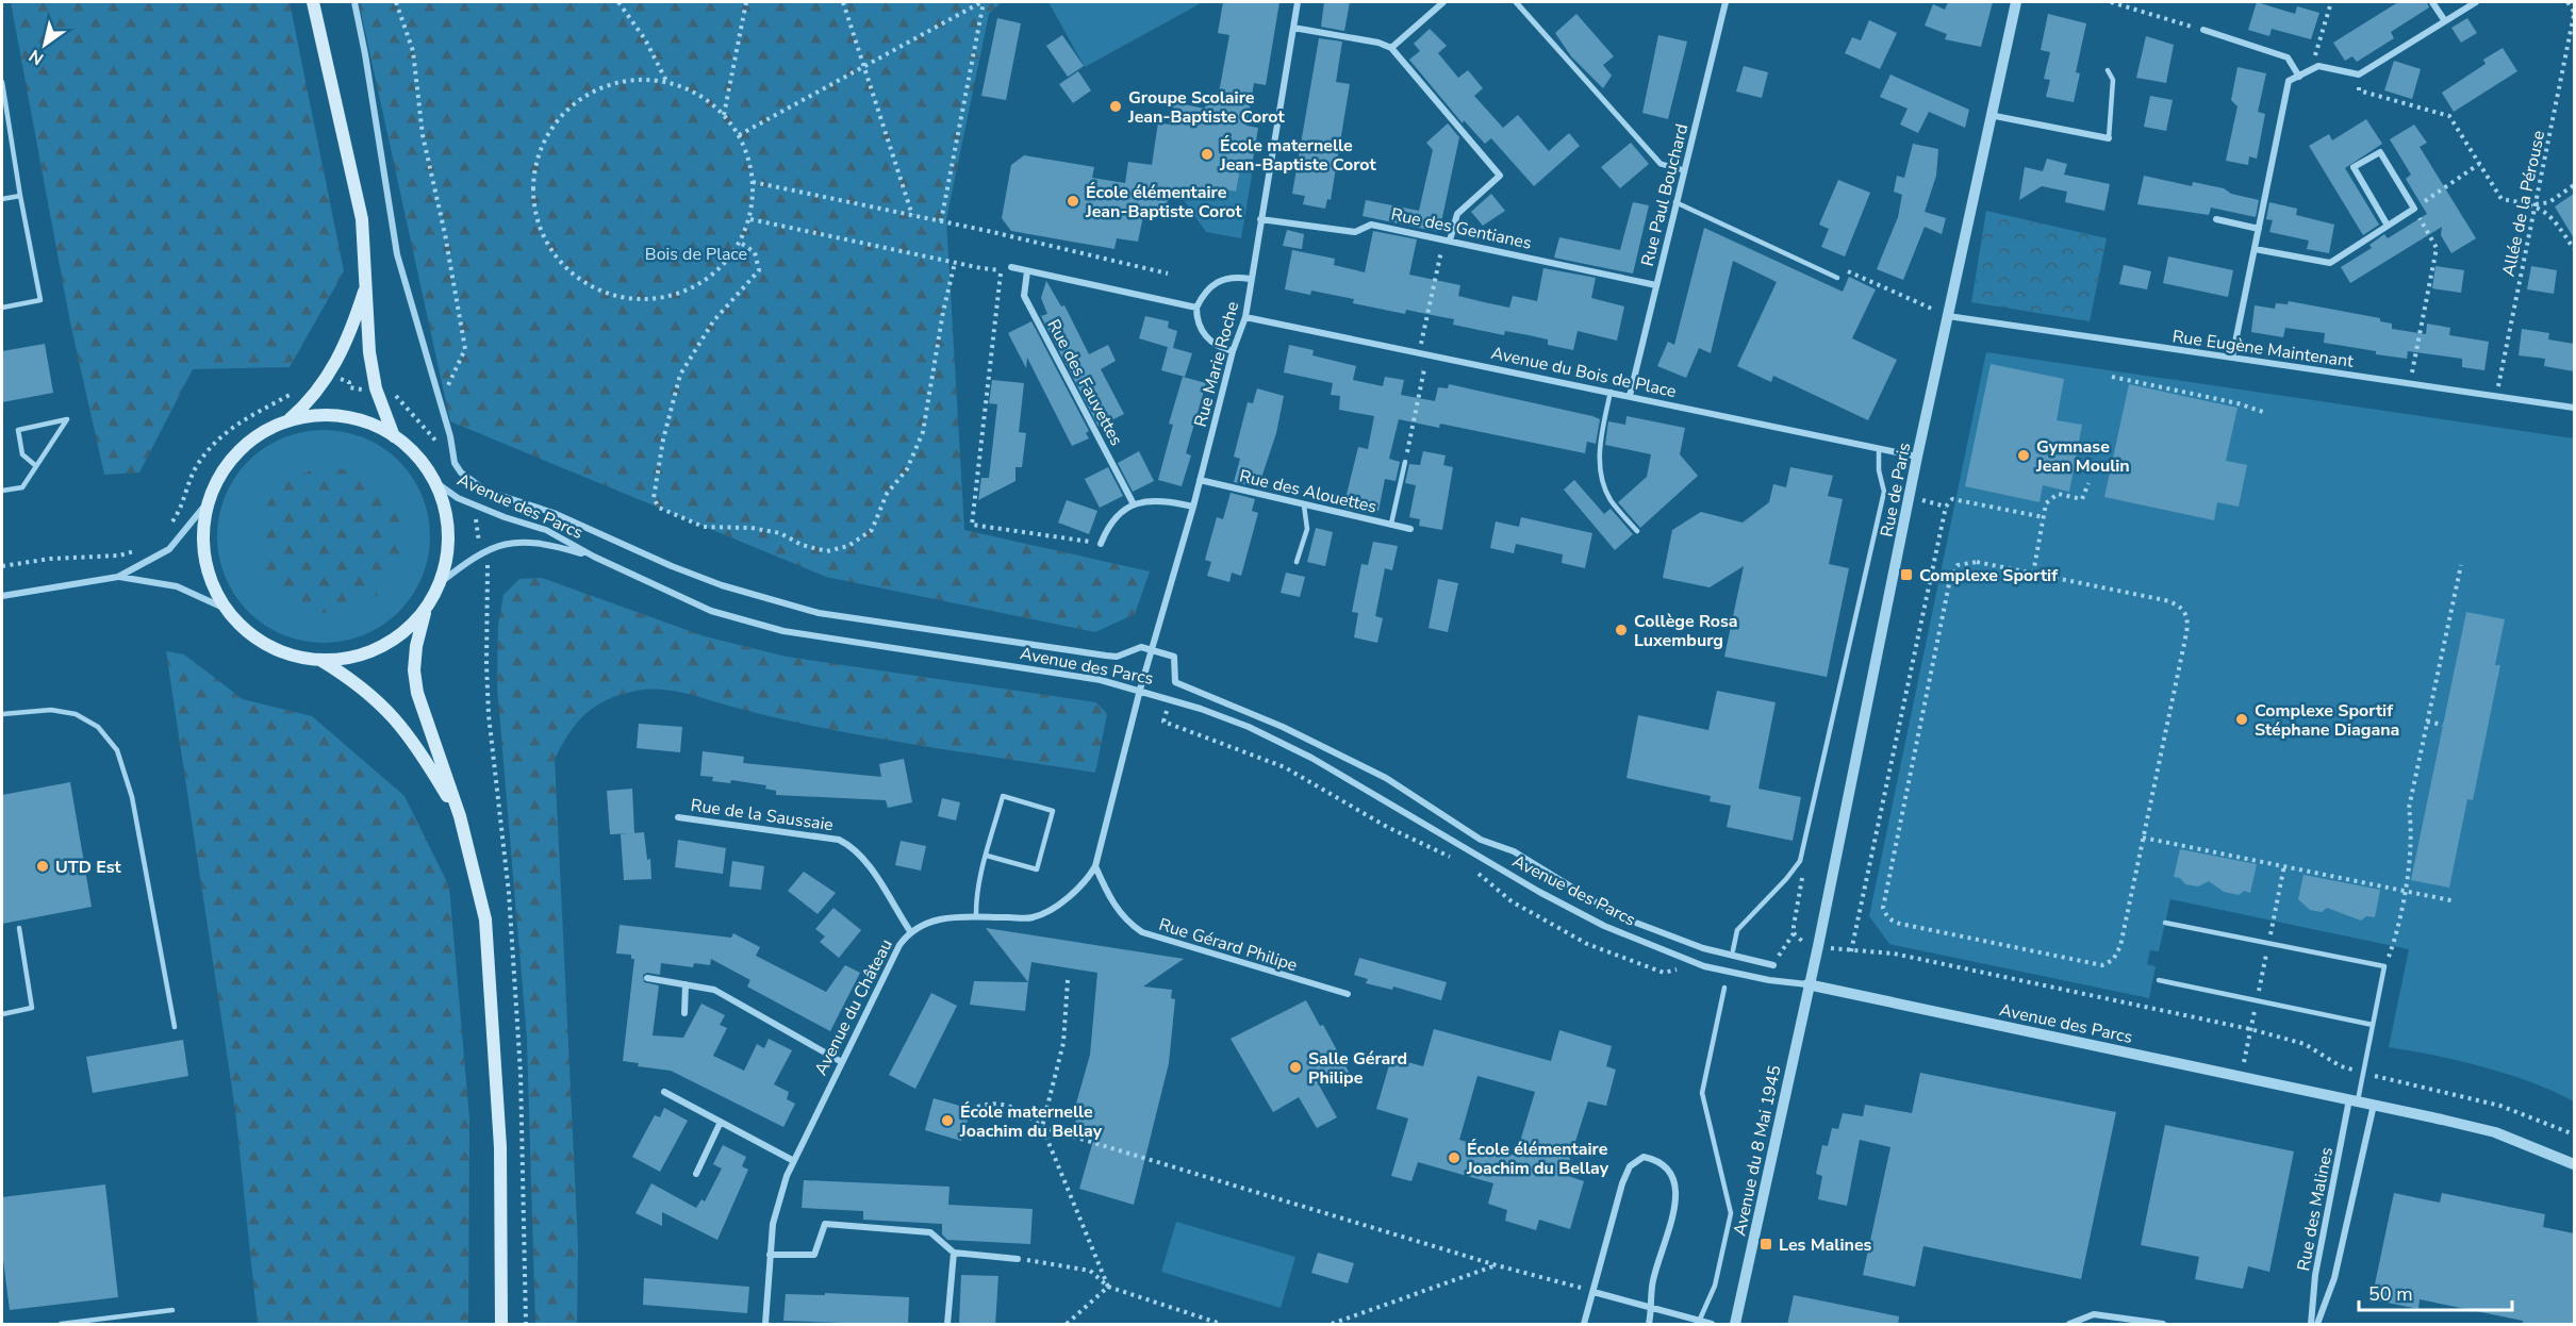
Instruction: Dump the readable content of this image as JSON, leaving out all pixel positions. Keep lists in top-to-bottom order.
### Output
{
  "streets": {
    "street": [
      "Rue Paul Bouchard",
      "Rue des Gentianes",
      "Rue Eugène Maintenant",
      "Rue Marie Roche",
      "Avenue du Bois de Place",
      "Rue des Fauvettes",
      "Rue de Paris",
      "Rue des Alouettes",
      "Avenue des Parcs",
      "Rue de la Saussaie",
      "Rue Gérard Philipe",
      "Avenue du Château",
      "Avenue du 8 Mai 1945",
      "Rue des Malines"
    ],
    "path": ["Allée de la Pérouse"]
  },
  "crossings": [
    ["Rue Paul Bouchard", "Rue des Gentianes"],
    ["Rue Paul Bouchard", "Avenue du Bois de Place"],
    ["Allée de la Pérouse", "Rue Eugène Maintenant"],
    ["Rue des Gentianes", "Rue Marie Roche"],
    ["Rue Eugène Maintenant", "Rue de Paris"],
    ["Rue Marie Roche", "Avenue du Bois de Place"],
    ["Rue Marie Roche", "Rue des Alouettes"],
    ["Rue Marie Roche", "Avenue des Parcs"],
    ["Rue Marie Roche", "Avenue du Château"],
    ["Avenue du Bois de Place", "Rue de Paris"],
    ["Rue de Paris", "Avenue des Parcs"],
    ["Rue de Paris", "Avenue du 8 Mai 1945"],
    ["Avenue des Parcs", "Avenue du Château"],
    ["Avenue des Parcs", "Avenue du 8 Mai 1945"],
    ["Avenue des Parcs", "Rue des Malines"],
    ["Rue de la Saussaie", "Avenue du Château"],
    ["Rue Gérard Philipe", "Avenue du Château"]
  ],
  "parks": ["Bois de Place"],
  "places": {
    "other": [
      "Groupe Scolaire Jean-Baptiste Corot",
      "École maternelle Jean-Baptiste Corot",
      "École élémentaire Jean-Baptiste Corot",
      "Gymnase Jean Moulin",
      "Collège Rosa Luxemburg",
      "Complexe Sportif Stéphane Diagana",
      "UTD Est",
      "Salle Gérard Philipe",
      "École maternelle Joachim du Bellay",
      "École élémentaire Joachim du Bellay"
    ],
    "transit": ["Complexe Sportif", "Les Malines"]
  },
  "scale_bar": "50 m",
  "north": "bottom left"
}
